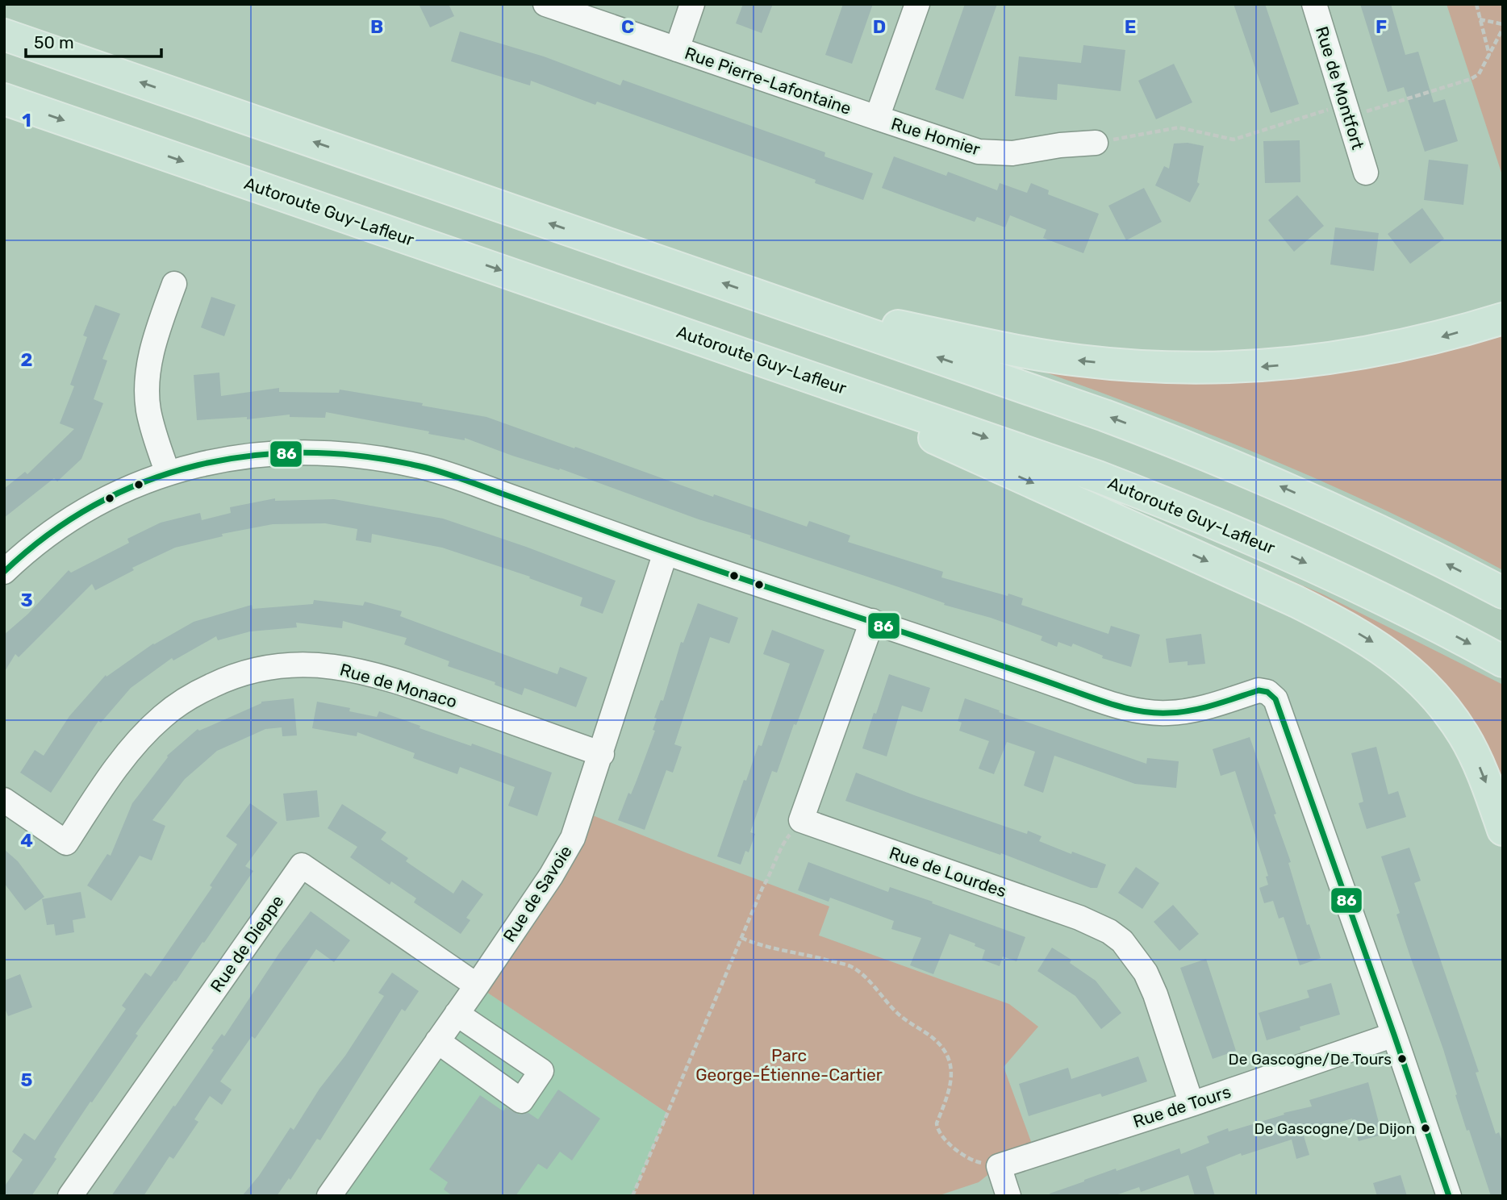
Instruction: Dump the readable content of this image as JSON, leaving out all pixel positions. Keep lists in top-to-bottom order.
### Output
{
  "streets": {
    "highway": ["Autoroute Guy-Lafleur"],
    "street": [
      "Rue Pierre-Lafontaine",
      "Rue de Montfort",
      "Rue Homier",
      "Rue de Monaco",
      "Rue de Lourdes",
      "Rue de Savoie",
      "Rue de Dieppe",
      "Rue de Tours"
    ]
  },
  "crossings": [
    ["Rue Pierre-Lafontaine", "Rue Homier"],
    ["Rue de Monaco", "Rue de Savoie"],
    ["Rue de Lourdes", "Rue de Tours"],
    ["Rue de Savoie", "Rue de Dieppe"]
  ],
  "parks": ["Parc George-Étienne-Cartier"],
  "places": ["De Gascogne/De Tours", "De Gascogne/De Dijon"],
  "lines": ["transit line 86"],
  "scale_bar": "50 m",
  "grid": {
    "columns": [
      "B",
      "C",
      "D",
      "E",
      "F"
    ],
    "rows": [
      "1",
      "2",
      "3",
      "4",
      "5"
    ]
  }
}
